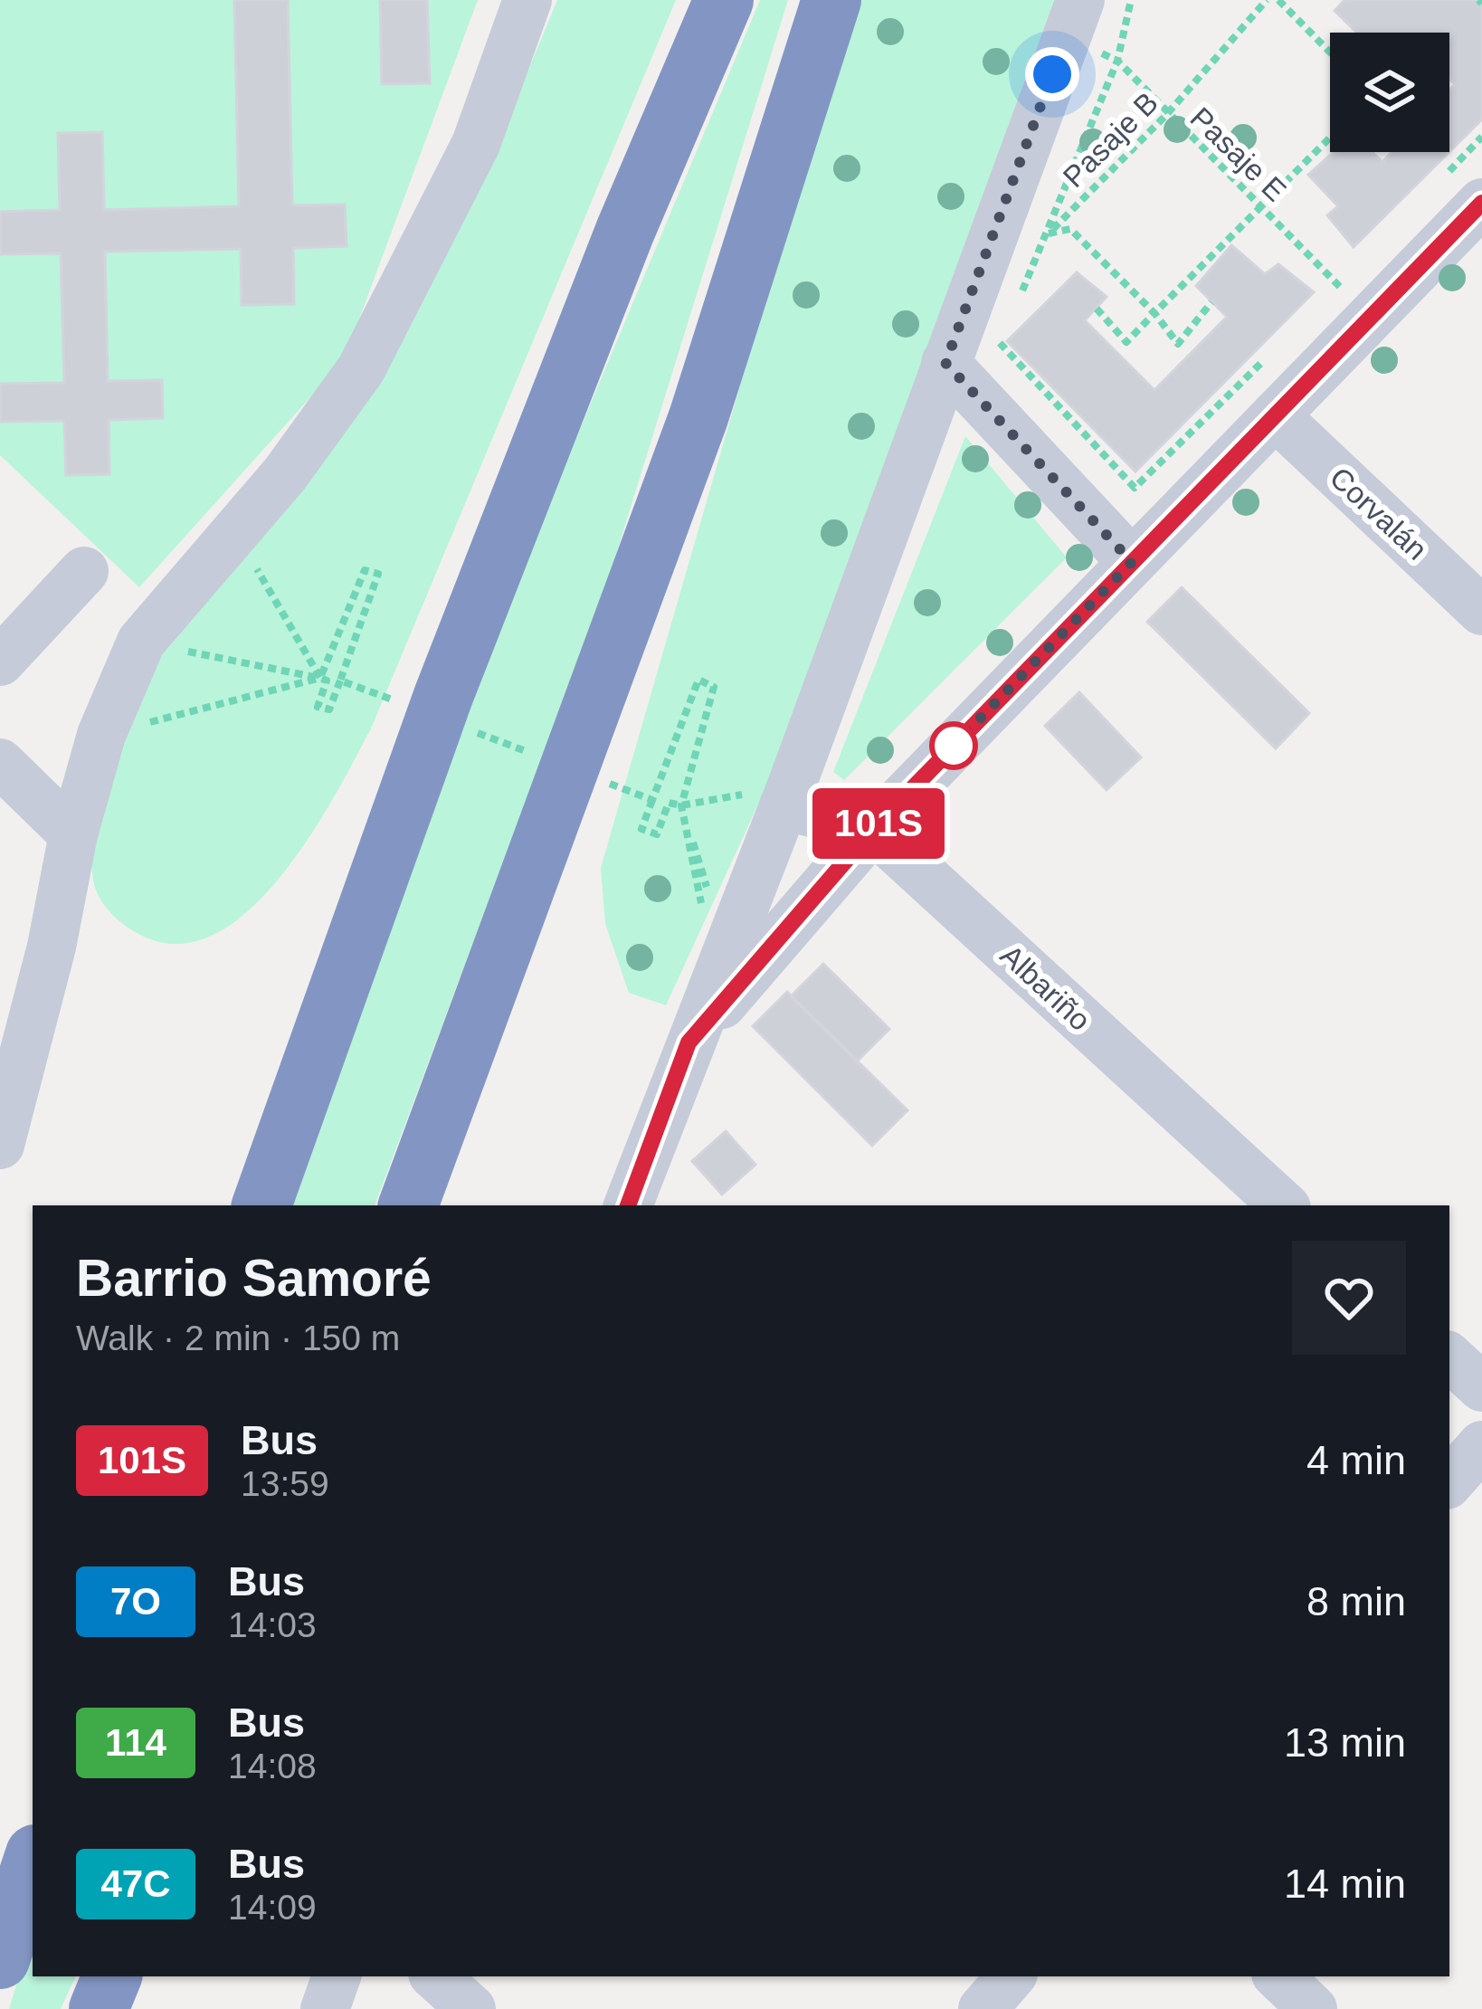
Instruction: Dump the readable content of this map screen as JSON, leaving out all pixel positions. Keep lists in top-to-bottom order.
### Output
{
  "streets": {
    "street": ["Corvalán", "Albariño"],
    "path": ["Pasaje B", "Pasaje E"]
  },
  "crossings": [
    ["Pasaje B", "Pasaje E"]
  ],
  "lines": ["bus line 101S"],
  "page": {
    "on_map": "101S",
    "heading": ["Barrio Samoré", "Walk · 2 min · 150 m"],
    "list": [
      {
        "mark": "101S",
        "name": "Bus",
        "note": "13:59",
        "value": "4 min"
      },
      {
        "mark": "7O",
        "name": "Bus",
        "note": "14:03",
        "value": "8 min"
      },
      {
        "mark": "114",
        "name": "Bus",
        "note": "14:08",
        "value": "13 min"
      },
      {
        "mark": "47C",
        "name": "Bus",
        "note": "14:09",
        "value": "14 min"
      }
    ]
  }
}
